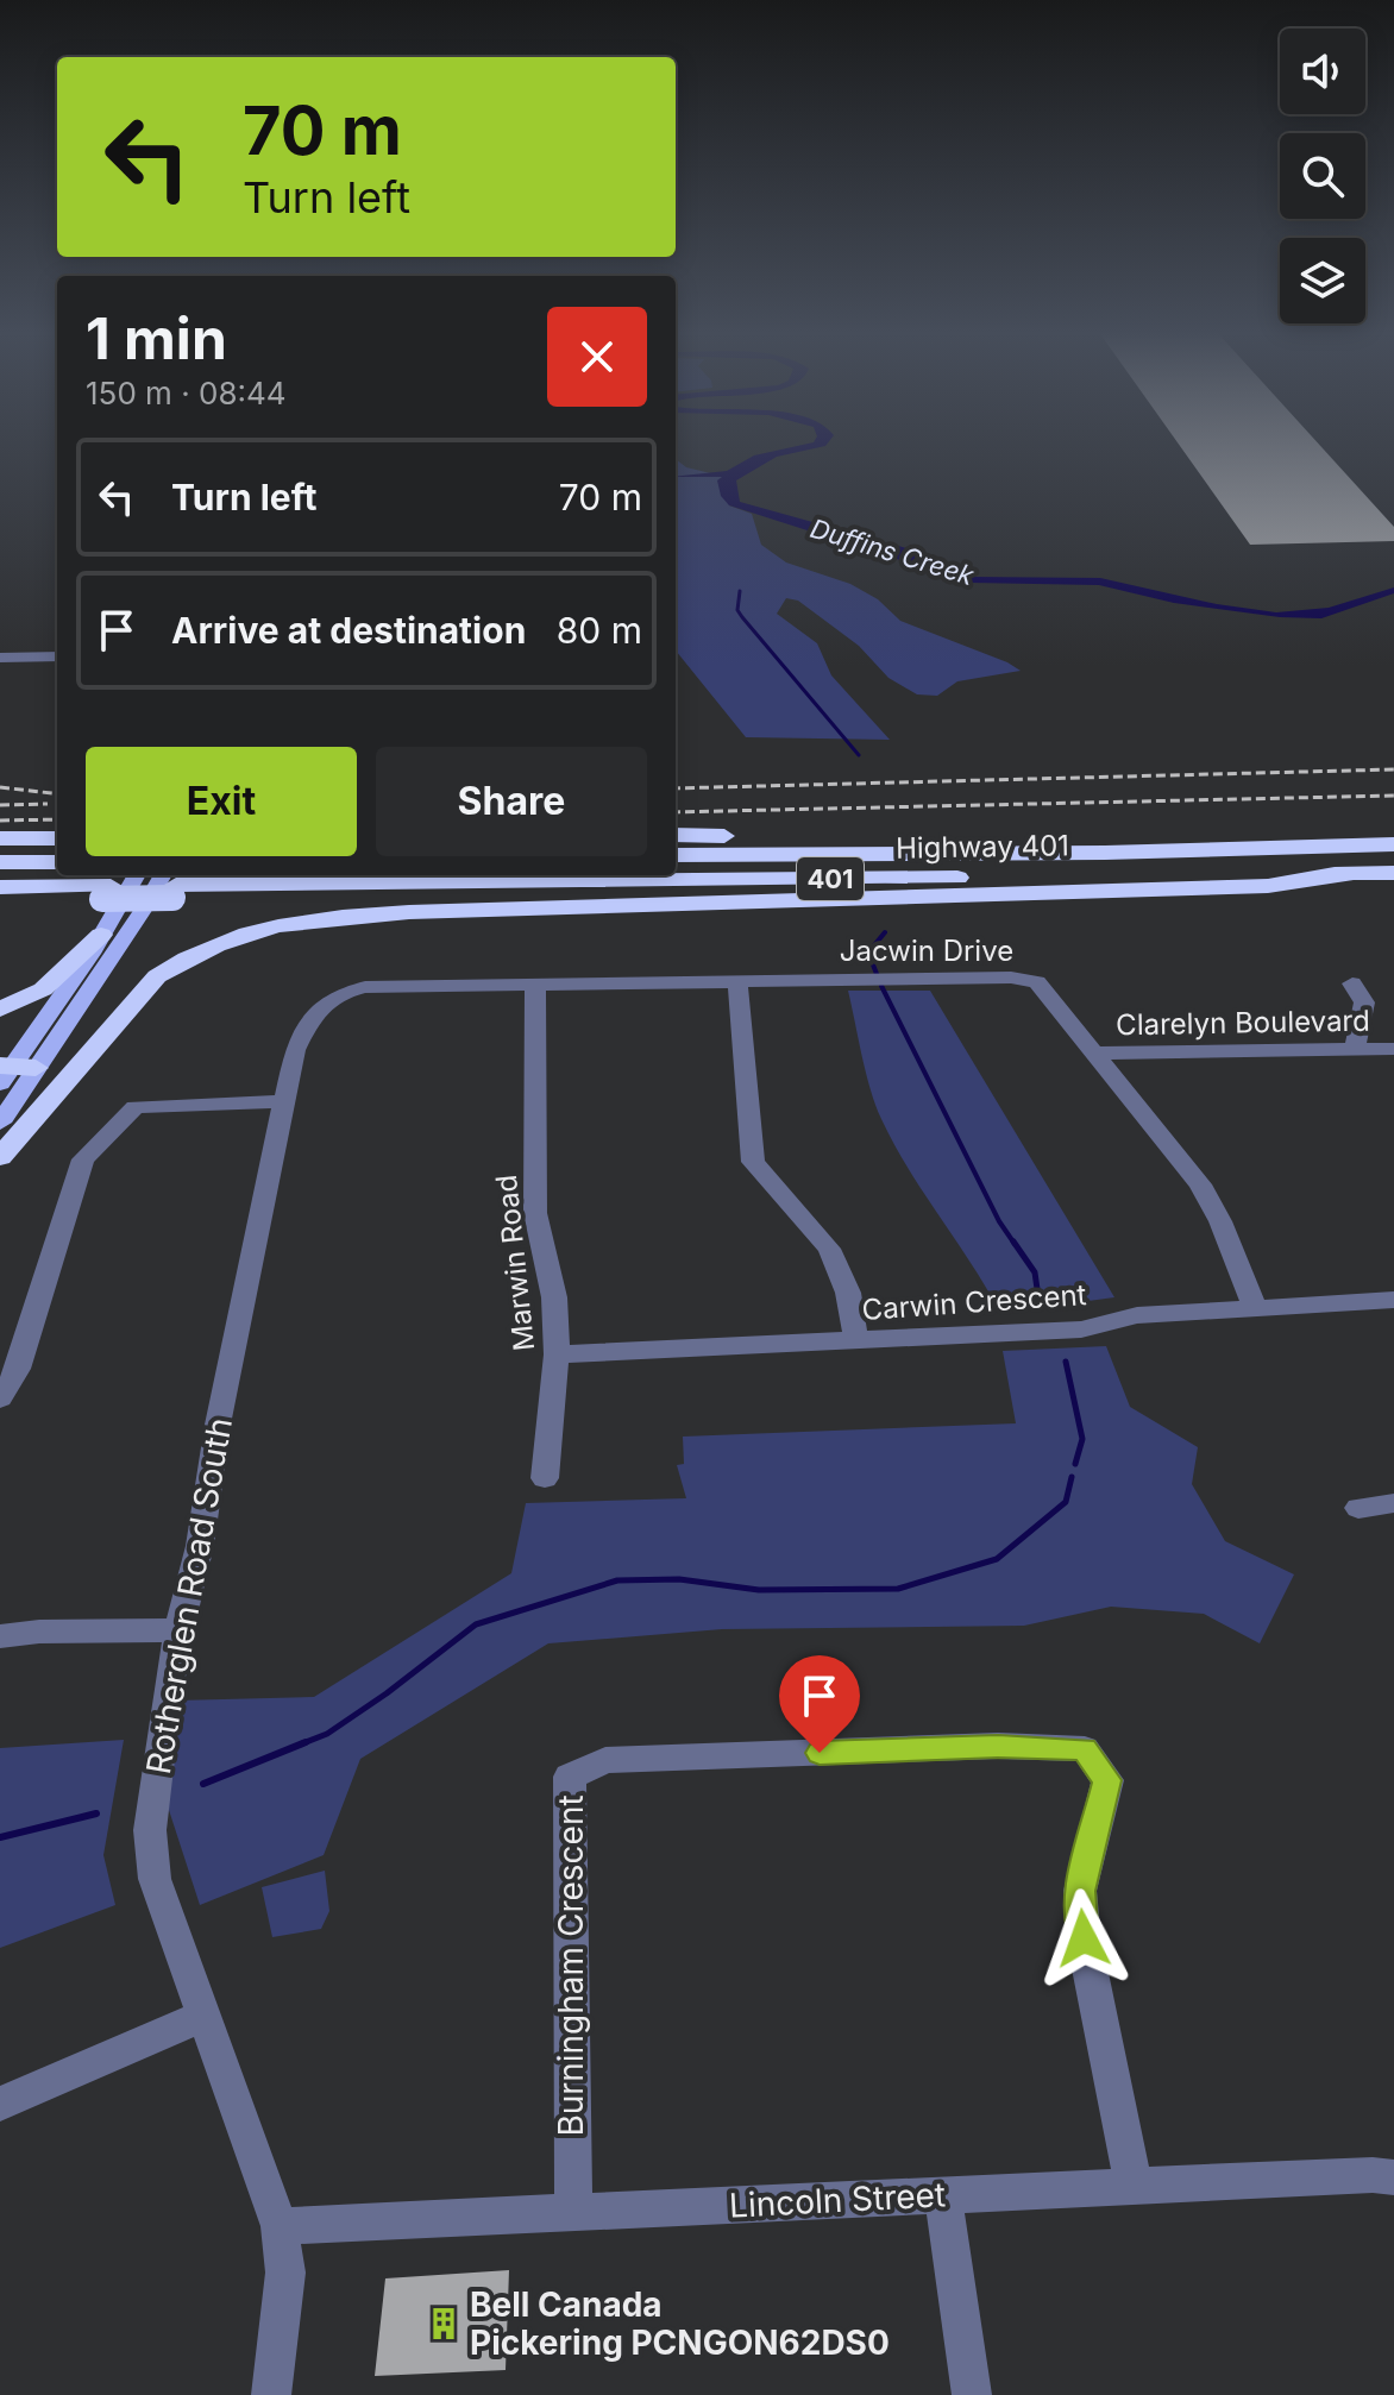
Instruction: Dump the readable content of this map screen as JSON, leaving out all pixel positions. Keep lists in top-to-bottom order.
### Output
{
  "streets": {
    "highway": ["Highway 401", "401"],
    "street": [
      "Jacwin Drive",
      "Clarelyn Boulevard",
      "Marwin Road",
      "Carwin Crescent",
      "Rotherglen Road South",
      "Burningham Crescent",
      "Lincoln Street"
    ]
  },
  "crossings": [
    ["Jacwin Drive", "Clarelyn Boulevard"],
    ["Jacwin Drive", "Marwin Road"],
    ["Jacwin Drive", "Carwin Crescent"],
    ["Jacwin Drive", "Rotherglen Road South"],
    ["Marwin Road", "Carwin Crescent"],
    ["Marwin Road", "Rotherglen Road South"],
    ["Rotherglen Road South", "Lincoln Street"],
    ["Burningham Crescent", "Lincoln Street"]
  ],
  "water": ["Duffins Creek"],
  "places": {
    "building": ["Bell Canada Pickering PCNGON62DS0"]
  },
  "page": {
    "turn": ["70 m", "Turn left"],
    "heading": ["1 min", "150 m · 08:44"],
    "list": [
      {
        "name": "Turn left",
        "value": "70 m"
      },
      {
        "name": "Arrive at destination",
        "value": "80 m"
      }
    ],
    "buttons": ["Exit", "Share"]
  }
}
